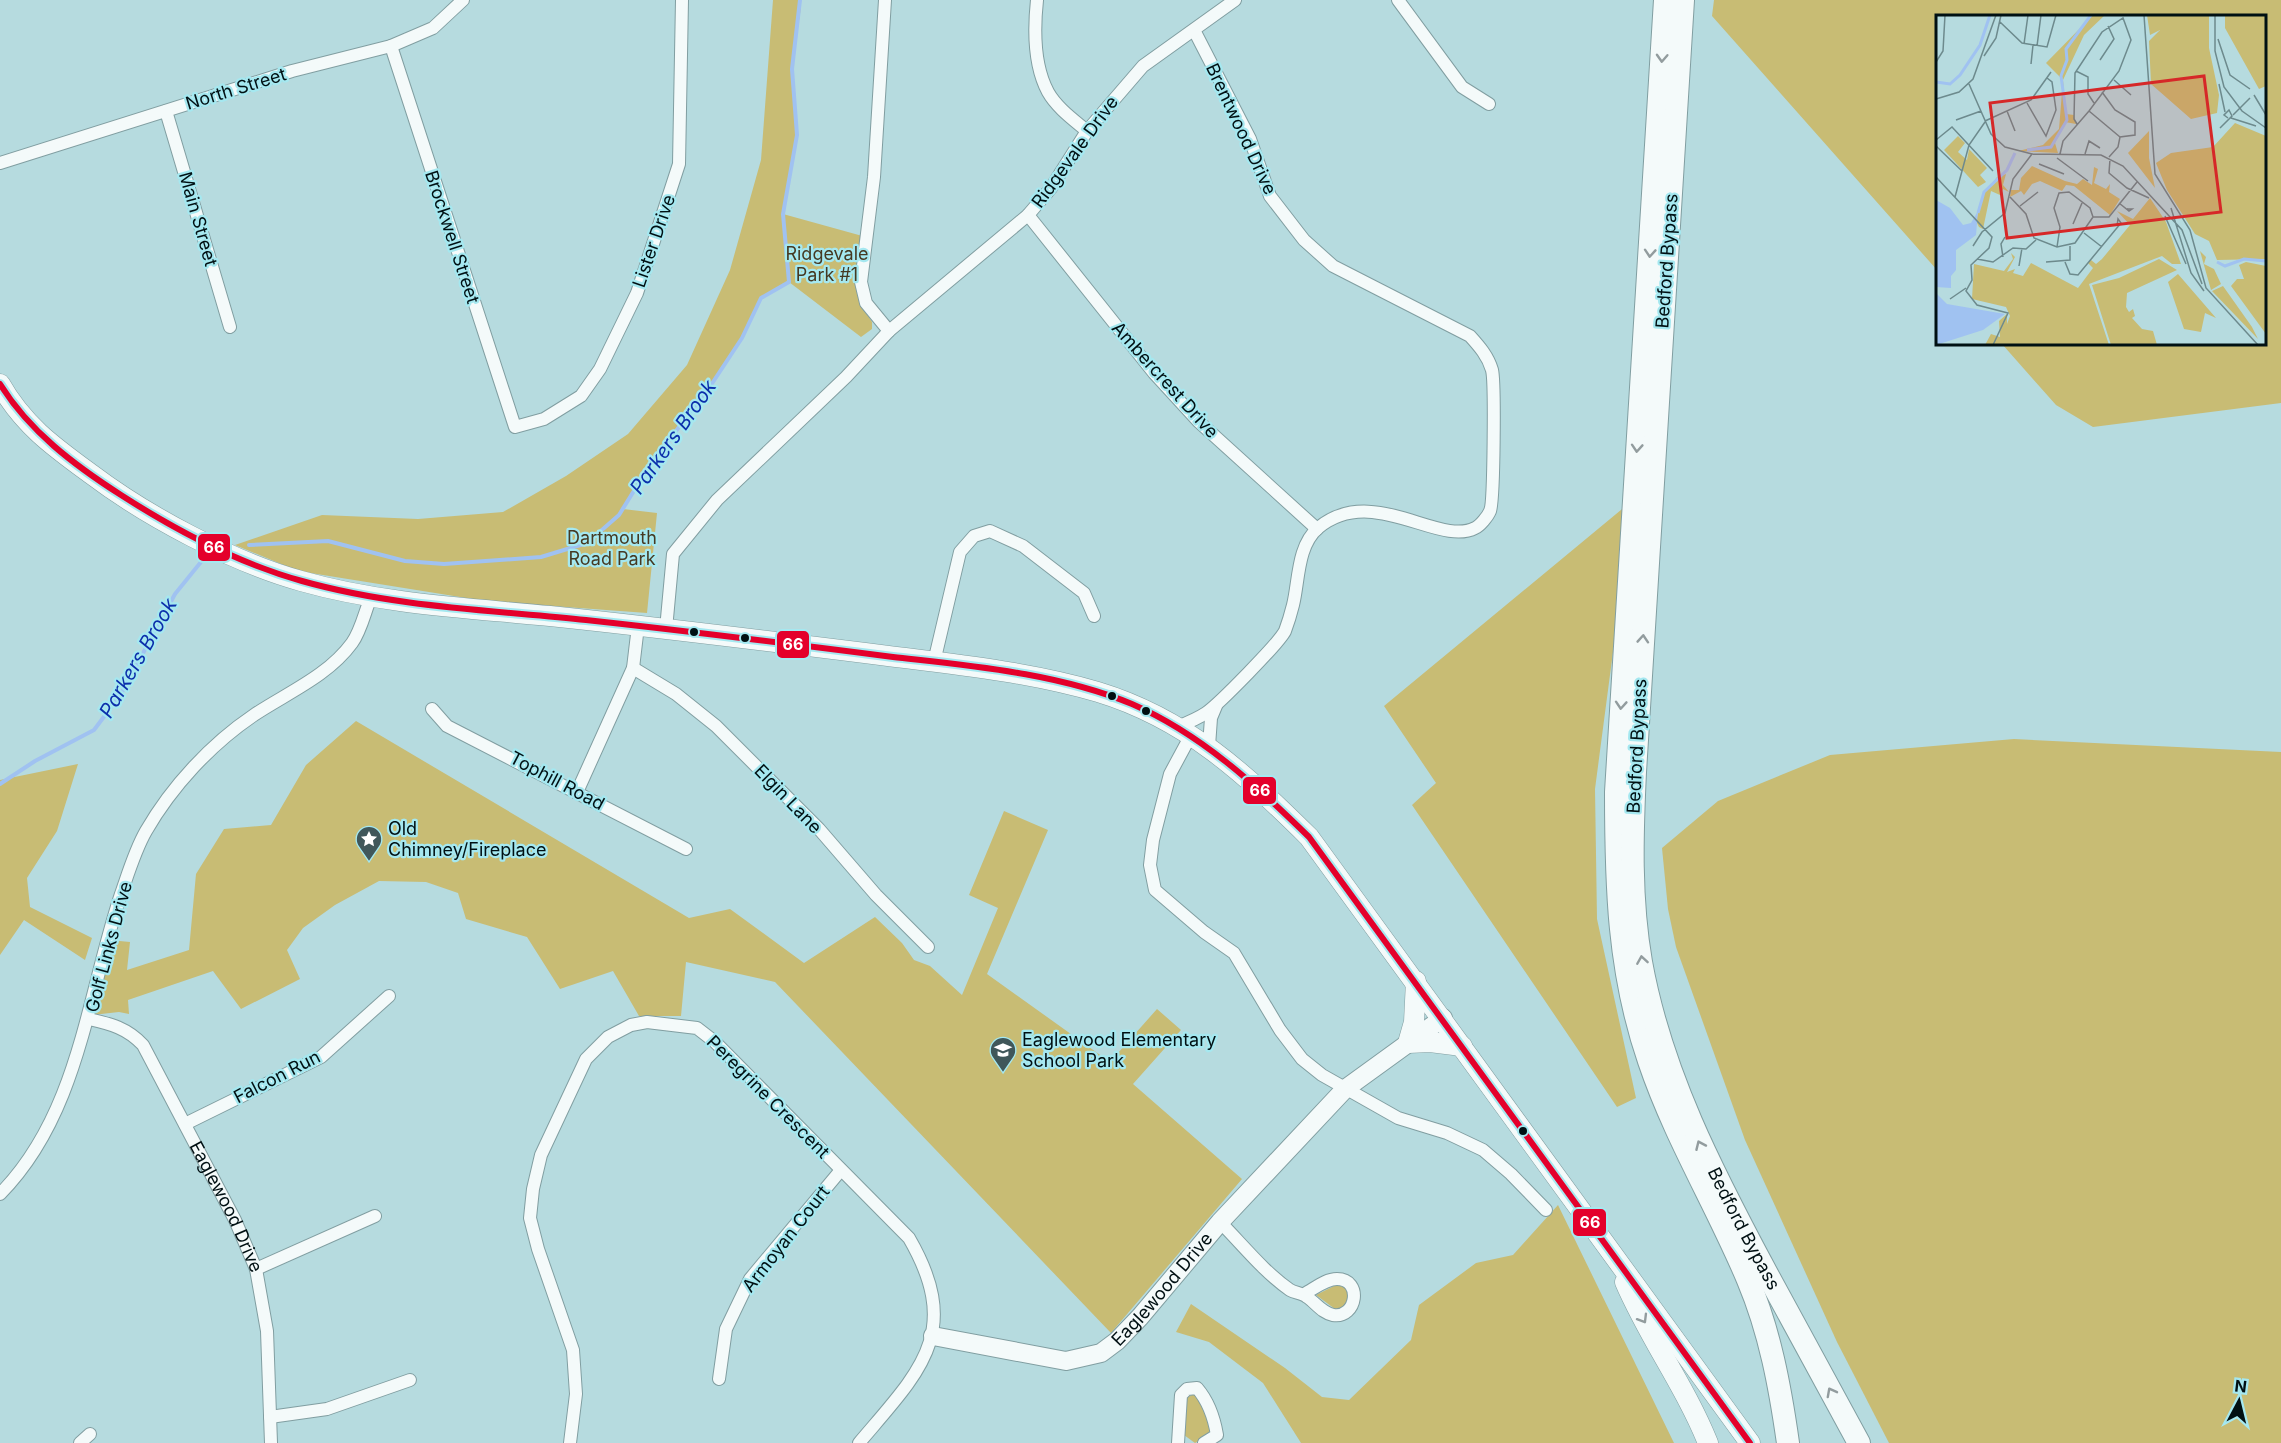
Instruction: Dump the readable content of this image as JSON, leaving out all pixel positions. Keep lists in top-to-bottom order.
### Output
{
  "streets": {
    "highway": ["Bedford Bypass"],
    "street": [
      "North Street",
      "Brentwood Drive",
      "Ridgevale Drive",
      "Main Street",
      "Brockwell Street",
      "Lister Drive",
      "Ambercrest Drive",
      "Tophill Road",
      "Elgin Lane",
      "Golf Links Drive",
      "Falcon Run",
      "Peregrine Crescent",
      "Eaglewood Drive",
      "Armoyan Court"
    ]
  },
  "crossings": [
    ["North Street", "Main Street"],
    ["North Street", "Brockwell Street"],
    ["Brentwood Drive", "Ridgevale Drive"],
    ["Brentwood Drive", "Ambercrest Drive"],
    ["Ridgevale Drive", "Ambercrest Drive"],
    ["Brockwell Street", "Lister Drive"],
    ["Golf Links Drive", "Eaglewood Drive"],
    ["Falcon Run", "Eaglewood Drive"],
    ["Peregrine Crescent", "Eaglewood Drive"],
    ["Peregrine Crescent", "Armoyan Court"]
  ],
  "water": ["Parkers Brook"],
  "parks": ["Ridgevale Park #1", "Dartmouth Road Park"],
  "places": {
    "place": ["Old Chimney/Fireplace"],
    "school or university": ["Eaglewood Elementary School Park"]
  },
  "lines": ["transit line 66"],
  "north": "top"
}
